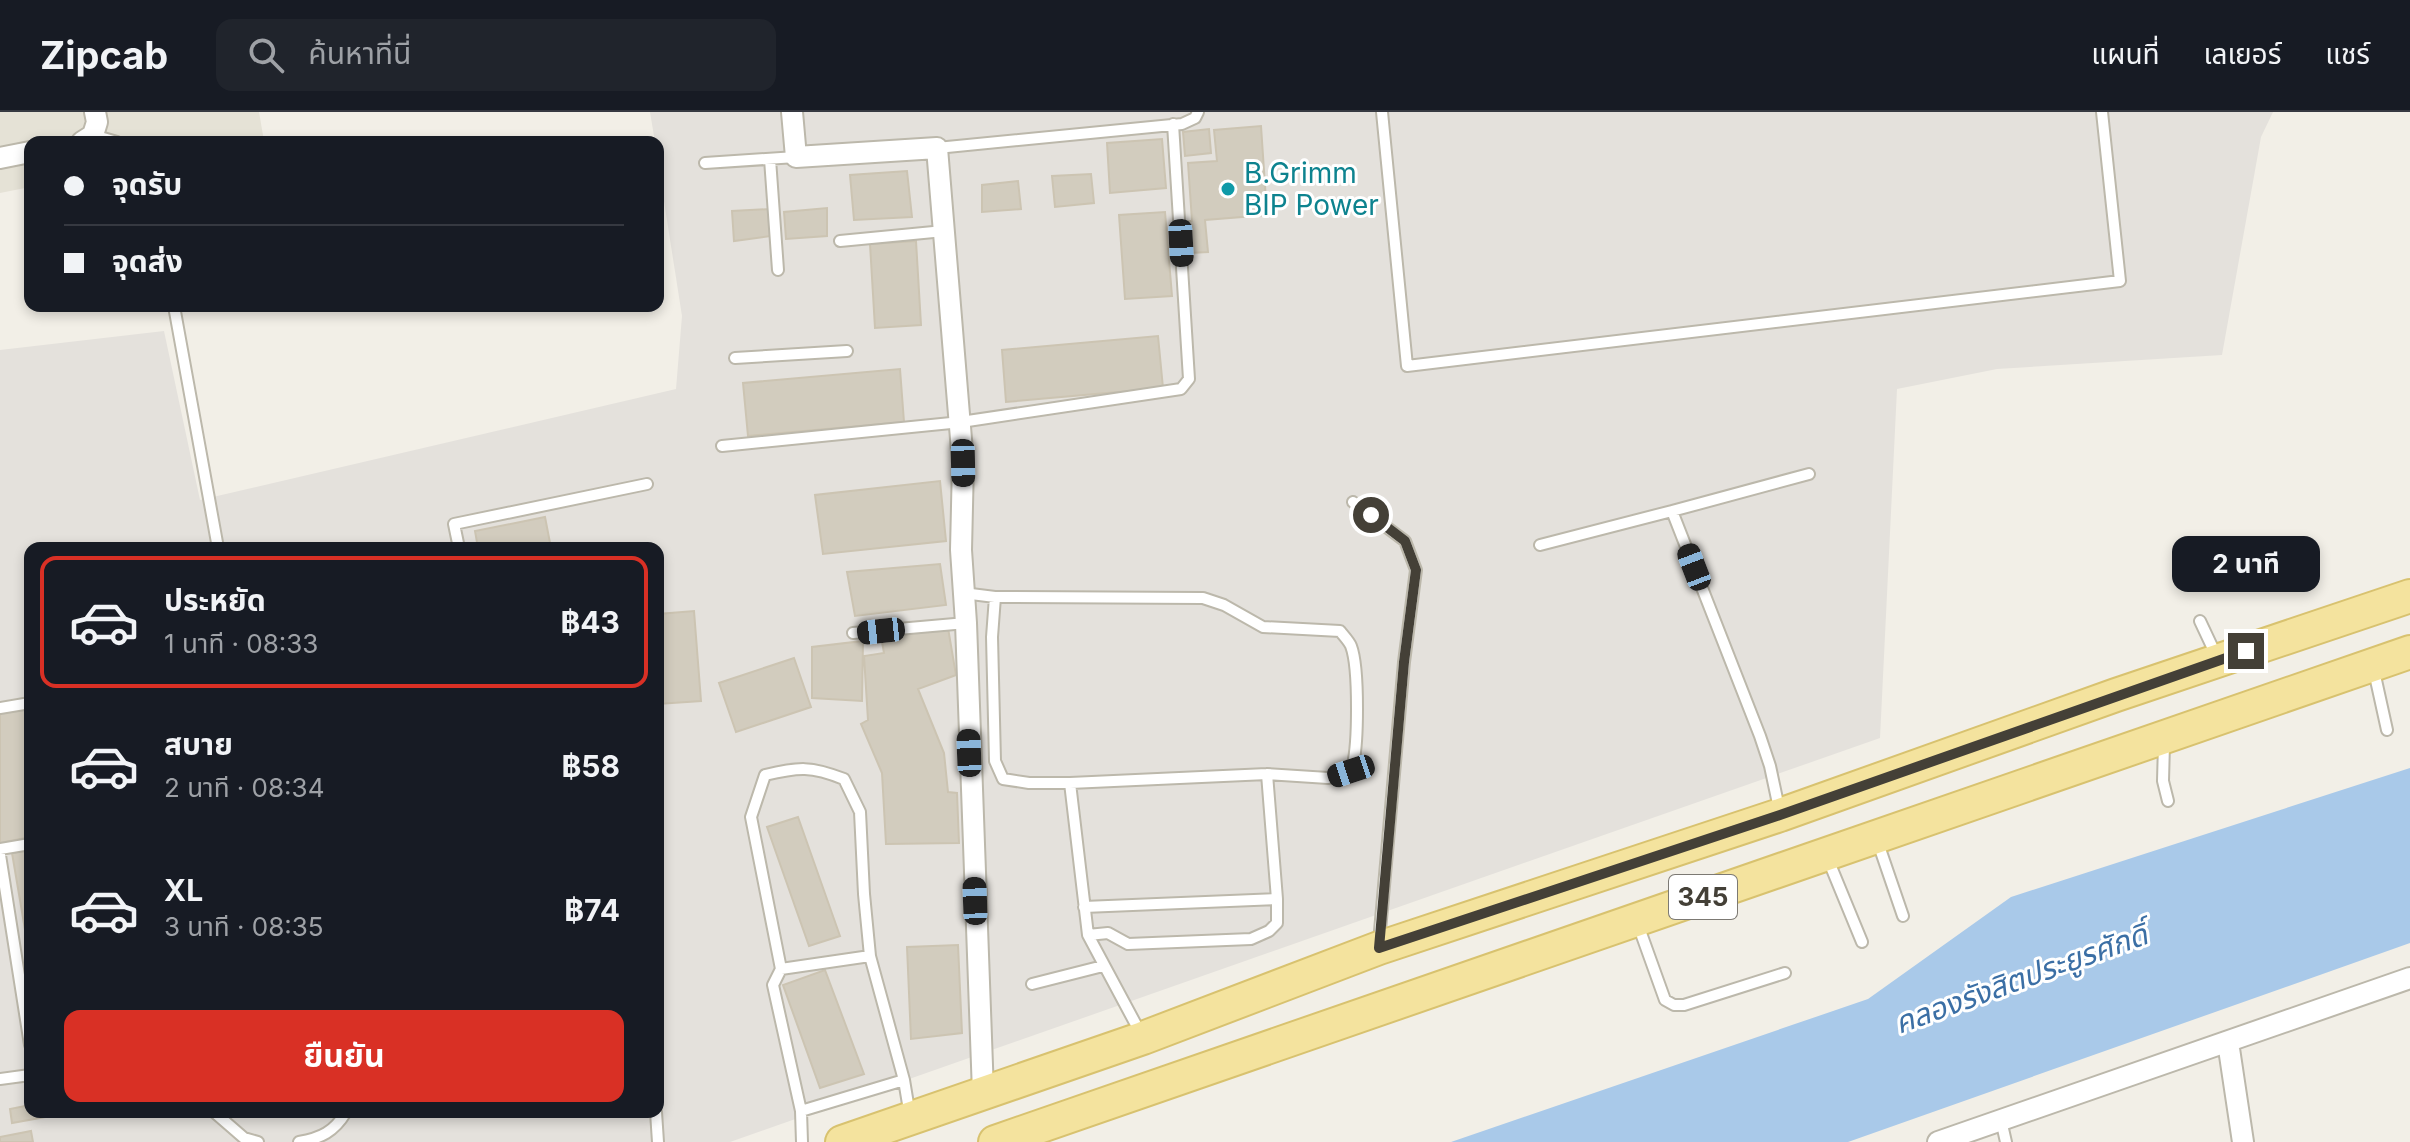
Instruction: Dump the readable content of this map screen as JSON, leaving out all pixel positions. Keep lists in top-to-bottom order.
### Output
{
  "streets": {
    "main road": ["345"]
  },
  "water": ["คลองรังสิตประยูรศักดิ์"],
  "places": ["B.Grimm BIP Power"],
  "page": {
    "header": "Zipcab",
    "search": "ค้นหาที่นี่",
    "nav": ["แผนที่", "เลเยอร์", "แชร์"],
    "banner": ["จุดรับ", "จุดส่ง"],
    "bubble": "2 นาที",
    "list": [
      {
        "name": "ประหยัด",
        "note": "1 นาที · 08:33",
        "value": "฿43"
      },
      {
        "name": "สบาย",
        "note": "2 นาที · 08:34",
        "value": "฿58"
      },
      {
        "name": "XL",
        "note": "3 นาที · 08:35",
        "value": "฿74"
      }
    ],
    "buttons": "ยืนยัน"
  }
}
